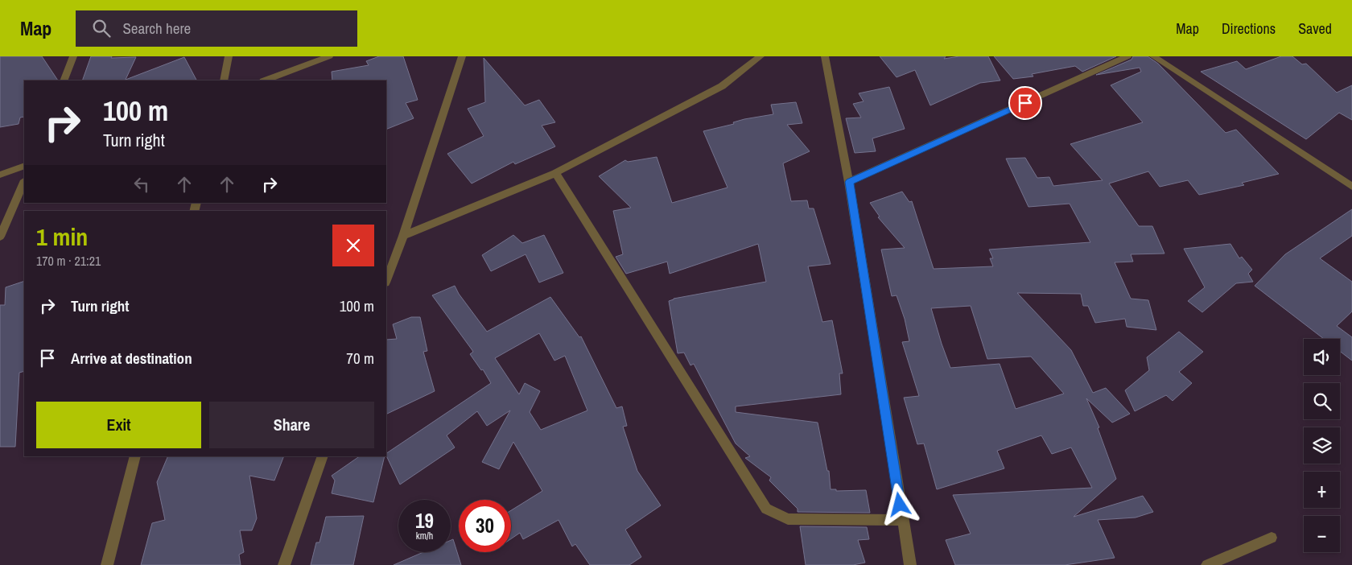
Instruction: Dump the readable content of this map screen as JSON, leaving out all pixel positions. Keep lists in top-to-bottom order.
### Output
{
  "page": {
    "header": "Map",
    "search": "Search here",
    "nav": ["Map", "Directions", "Saved"],
    "turn": ["100 m", "Turn right"],
    "heading": ["1 min", "170 m · 21:21"],
    "list": [
      {
        "name": "Turn right",
        "value": "100 m"
      },
      {
        "name": "Arrive at destination",
        "value": "70 m"
      }
    ],
    "map_buttons": ["+", "−"],
    "buttons": ["Exit", "Share"],
    "speed": "19 km/h",
    "limit": "30"
  }
}
